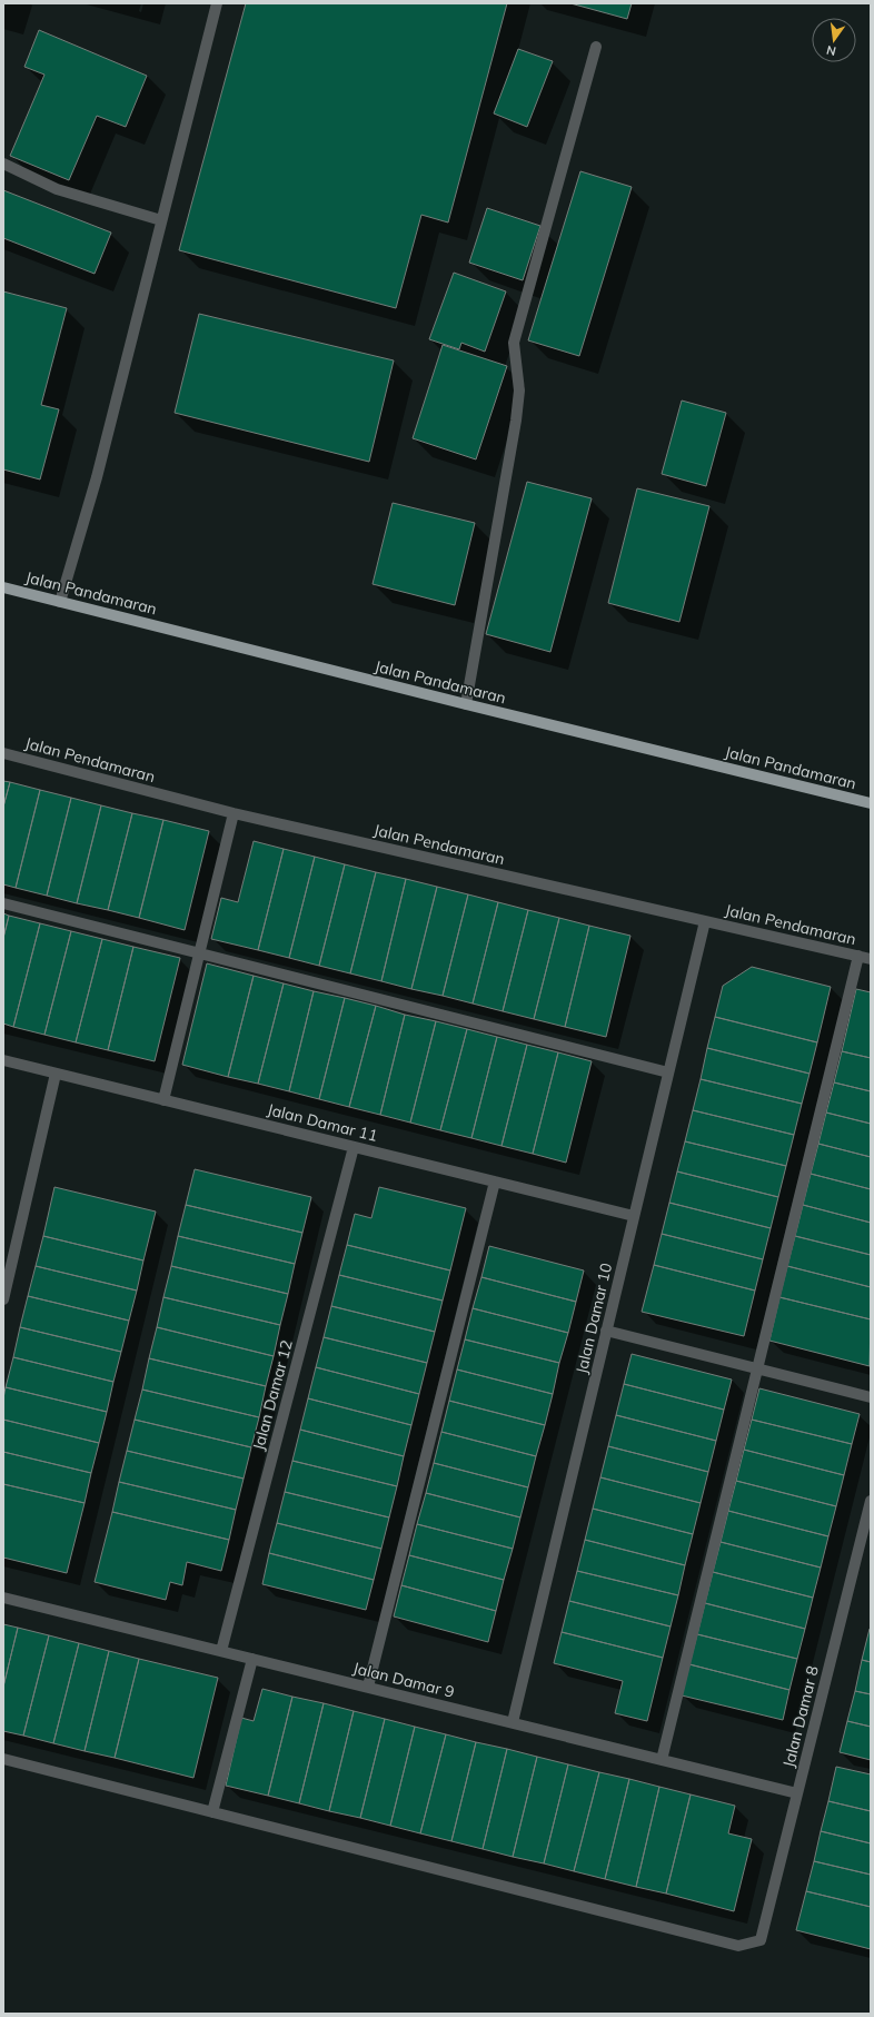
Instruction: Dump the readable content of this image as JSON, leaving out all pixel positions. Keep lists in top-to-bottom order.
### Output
{
  "streets": {
    "main road": ["Jalan Pandamaran"],
    "street": [
      "Jalan Pendamaran",
      "Jalan Damar 11",
      "Jalan Damar 10",
      "Jalan Damar 12",
      "Jalan Damar 9",
      "Jalan Damar 8"
    ]
  },
  "crossings": [
    ["Jalan Pendamaran", "Jalan Damar 10"],
    ["Jalan Damar 11", "Jalan Damar 10"],
    ["Jalan Damar 11", "Jalan Damar 12"],
    ["Jalan Damar 10", "Jalan Damar 9"],
    ["Jalan Damar 12", "Jalan Damar 9"],
    ["Jalan Damar 9", "Jalan Damar 8"]
  ],
  "north": "bottom"
}
